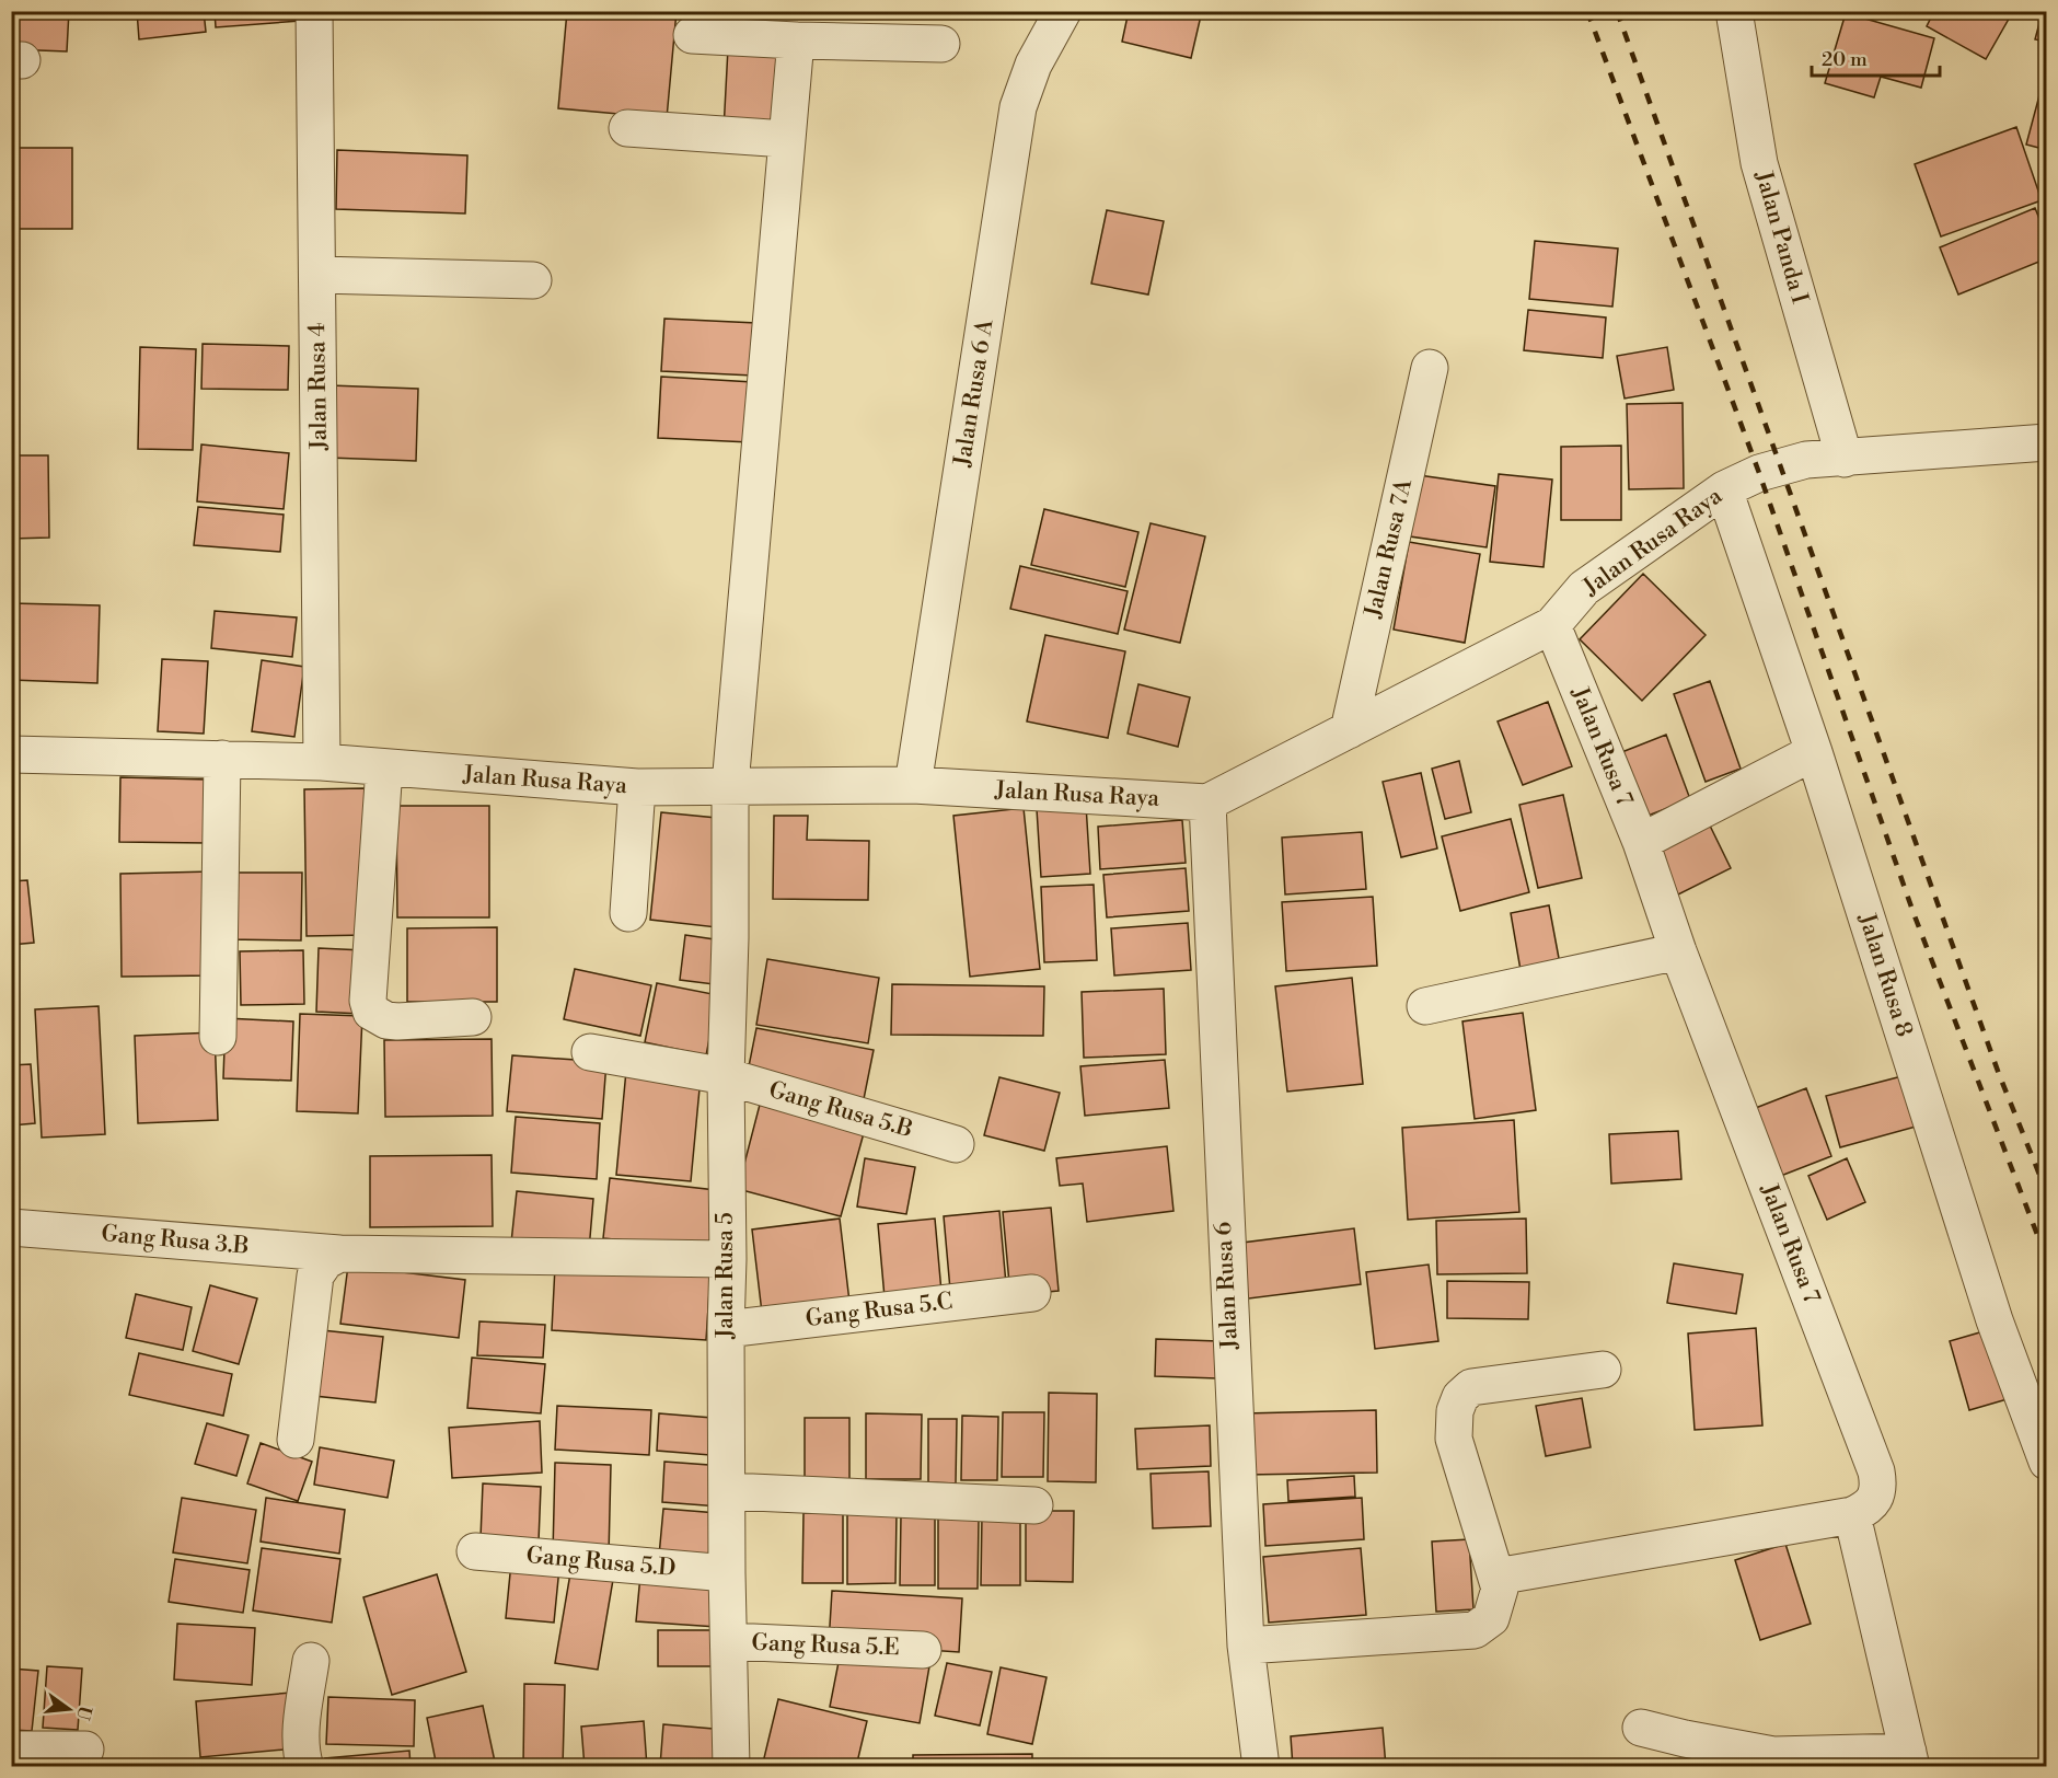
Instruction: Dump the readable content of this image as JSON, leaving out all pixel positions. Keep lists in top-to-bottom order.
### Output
{
  "streets": {
    "street": [
      "Jalan Panda I",
      "Jalan Rusa 4",
      "Jalan Rusa 6 A",
      "Jalan Rusa Raya",
      "Jalan Rusa 7A",
      "Jalan Rusa 7",
      "Jalan Rusa 8",
      "Gang Rusa 5.B",
      "Gang Rusa 3.B",
      "Jalan Rusa 5",
      "Jalan Rusa 6",
      "Gang Rusa 5.C",
      "Gang Rusa 5.D",
      "Gang Rusa 5.E"
    ]
  },
  "crossings": [
    ["Jalan Panda I", "Jalan Rusa Raya"],
    ["Jalan Rusa 4", "Jalan Rusa Raya"],
    ["Jalan Rusa 6 A", "Jalan Rusa Raya"],
    ["Jalan Rusa Raya", "Jalan Rusa 7A"],
    ["Jalan Rusa Raya", "Jalan Rusa 7"],
    ["Jalan Rusa Raya", "Jalan Rusa 8"],
    ["Jalan Rusa Raya", "Jalan Rusa 5"],
    ["Jalan Rusa Raya", "Jalan Rusa 6"],
    ["Gang Rusa 5.B", "Jalan Rusa 5"],
    ["Gang Rusa 3.B", "Jalan Rusa 5"],
    ["Jalan Rusa 5", "Gang Rusa 5.C"],
    ["Jalan Rusa 5", "Gang Rusa 5.D"],
    ["Jalan Rusa 5", "Gang Rusa 5.E"]
  ],
  "scale_bar": "20 m",
  "north": "right"
}
